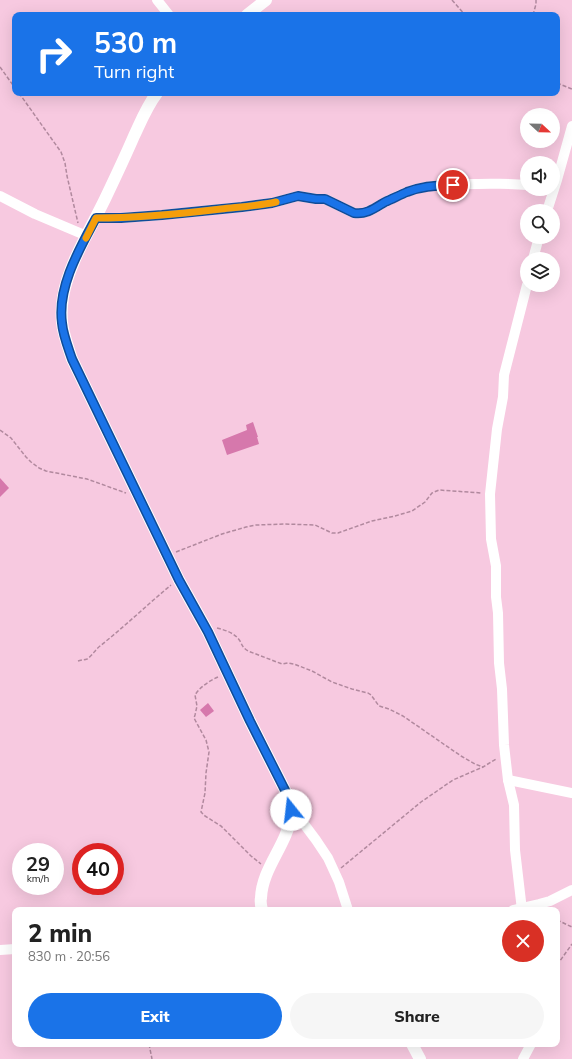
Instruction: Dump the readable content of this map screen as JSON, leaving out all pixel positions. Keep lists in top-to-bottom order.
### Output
{
  "north": "right",
  "page": {
    "turn": ["530 m", "Turn right"],
    "speed": "29 km/h",
    "limit": "40",
    "heading": ["2 min", "830 m · 20:56"],
    "buttons": ["Exit", "Share"]
  }
}
